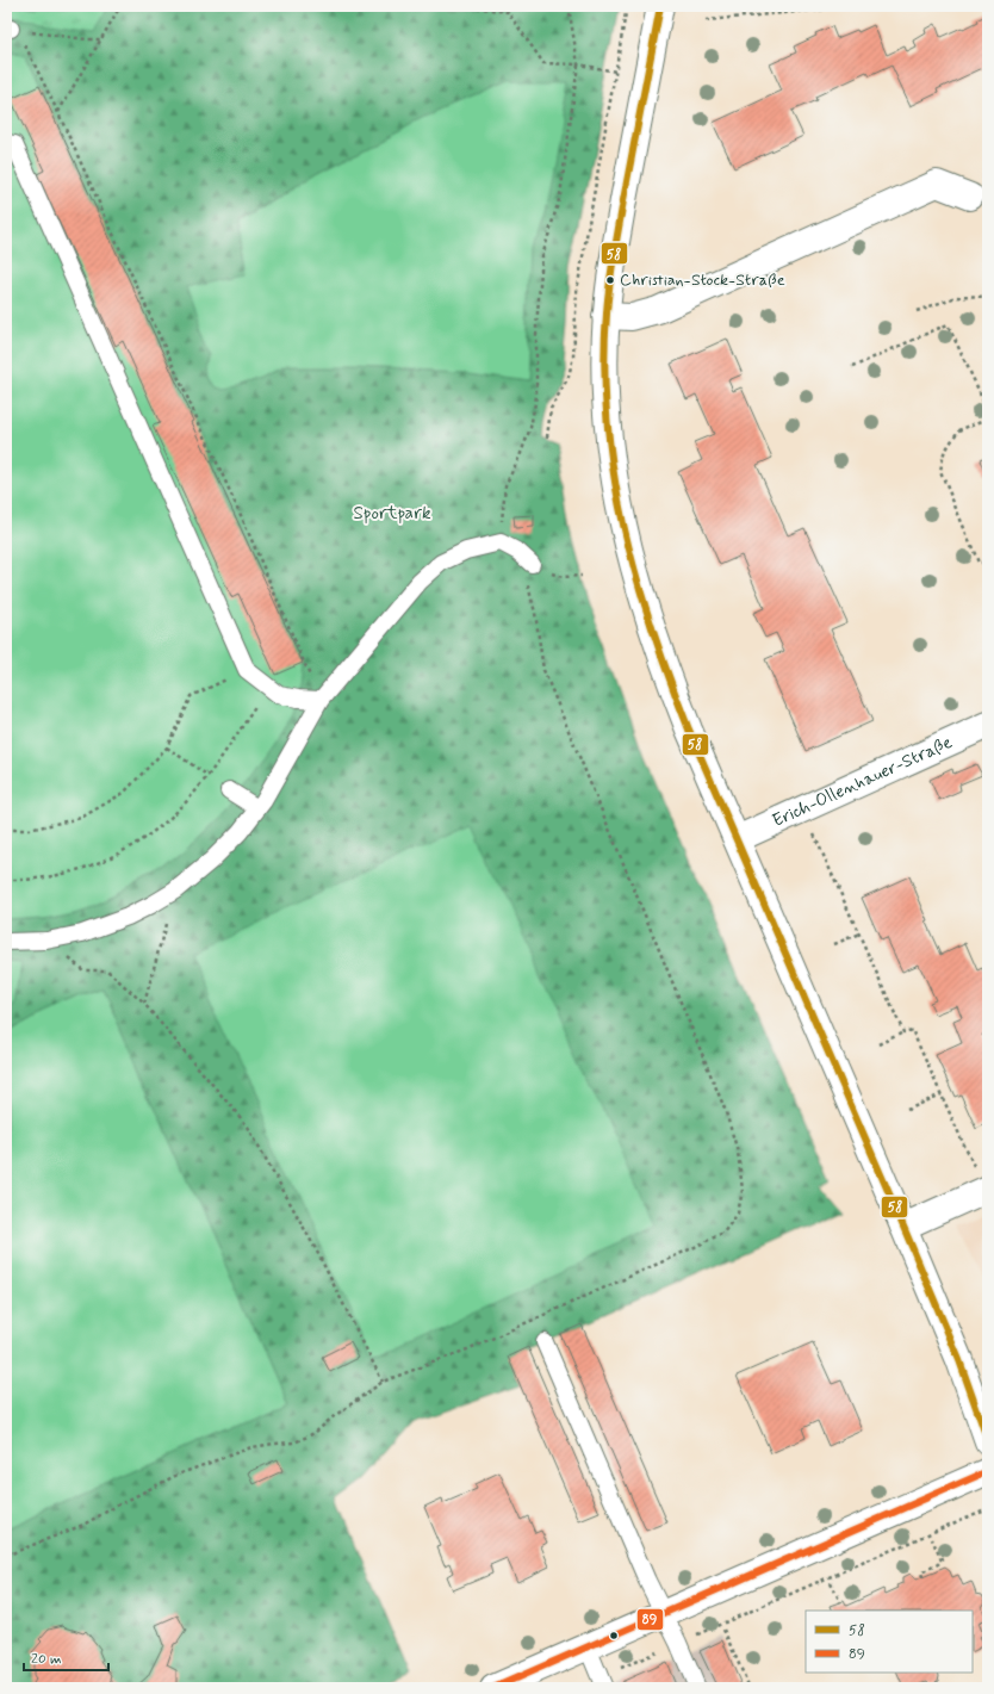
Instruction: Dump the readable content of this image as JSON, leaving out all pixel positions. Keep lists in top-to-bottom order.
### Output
{
  "streets": {
    "street": ["Erich-Ollenhauer-Straße"]
  },
  "parks": ["Sportpark"],
  "places": ["Christian-Stock-Straße"],
  "lines": ["transit line 58", "transit line 89"],
  "legend": ["58", "89"],
  "scale_bar": "20 m"
}
